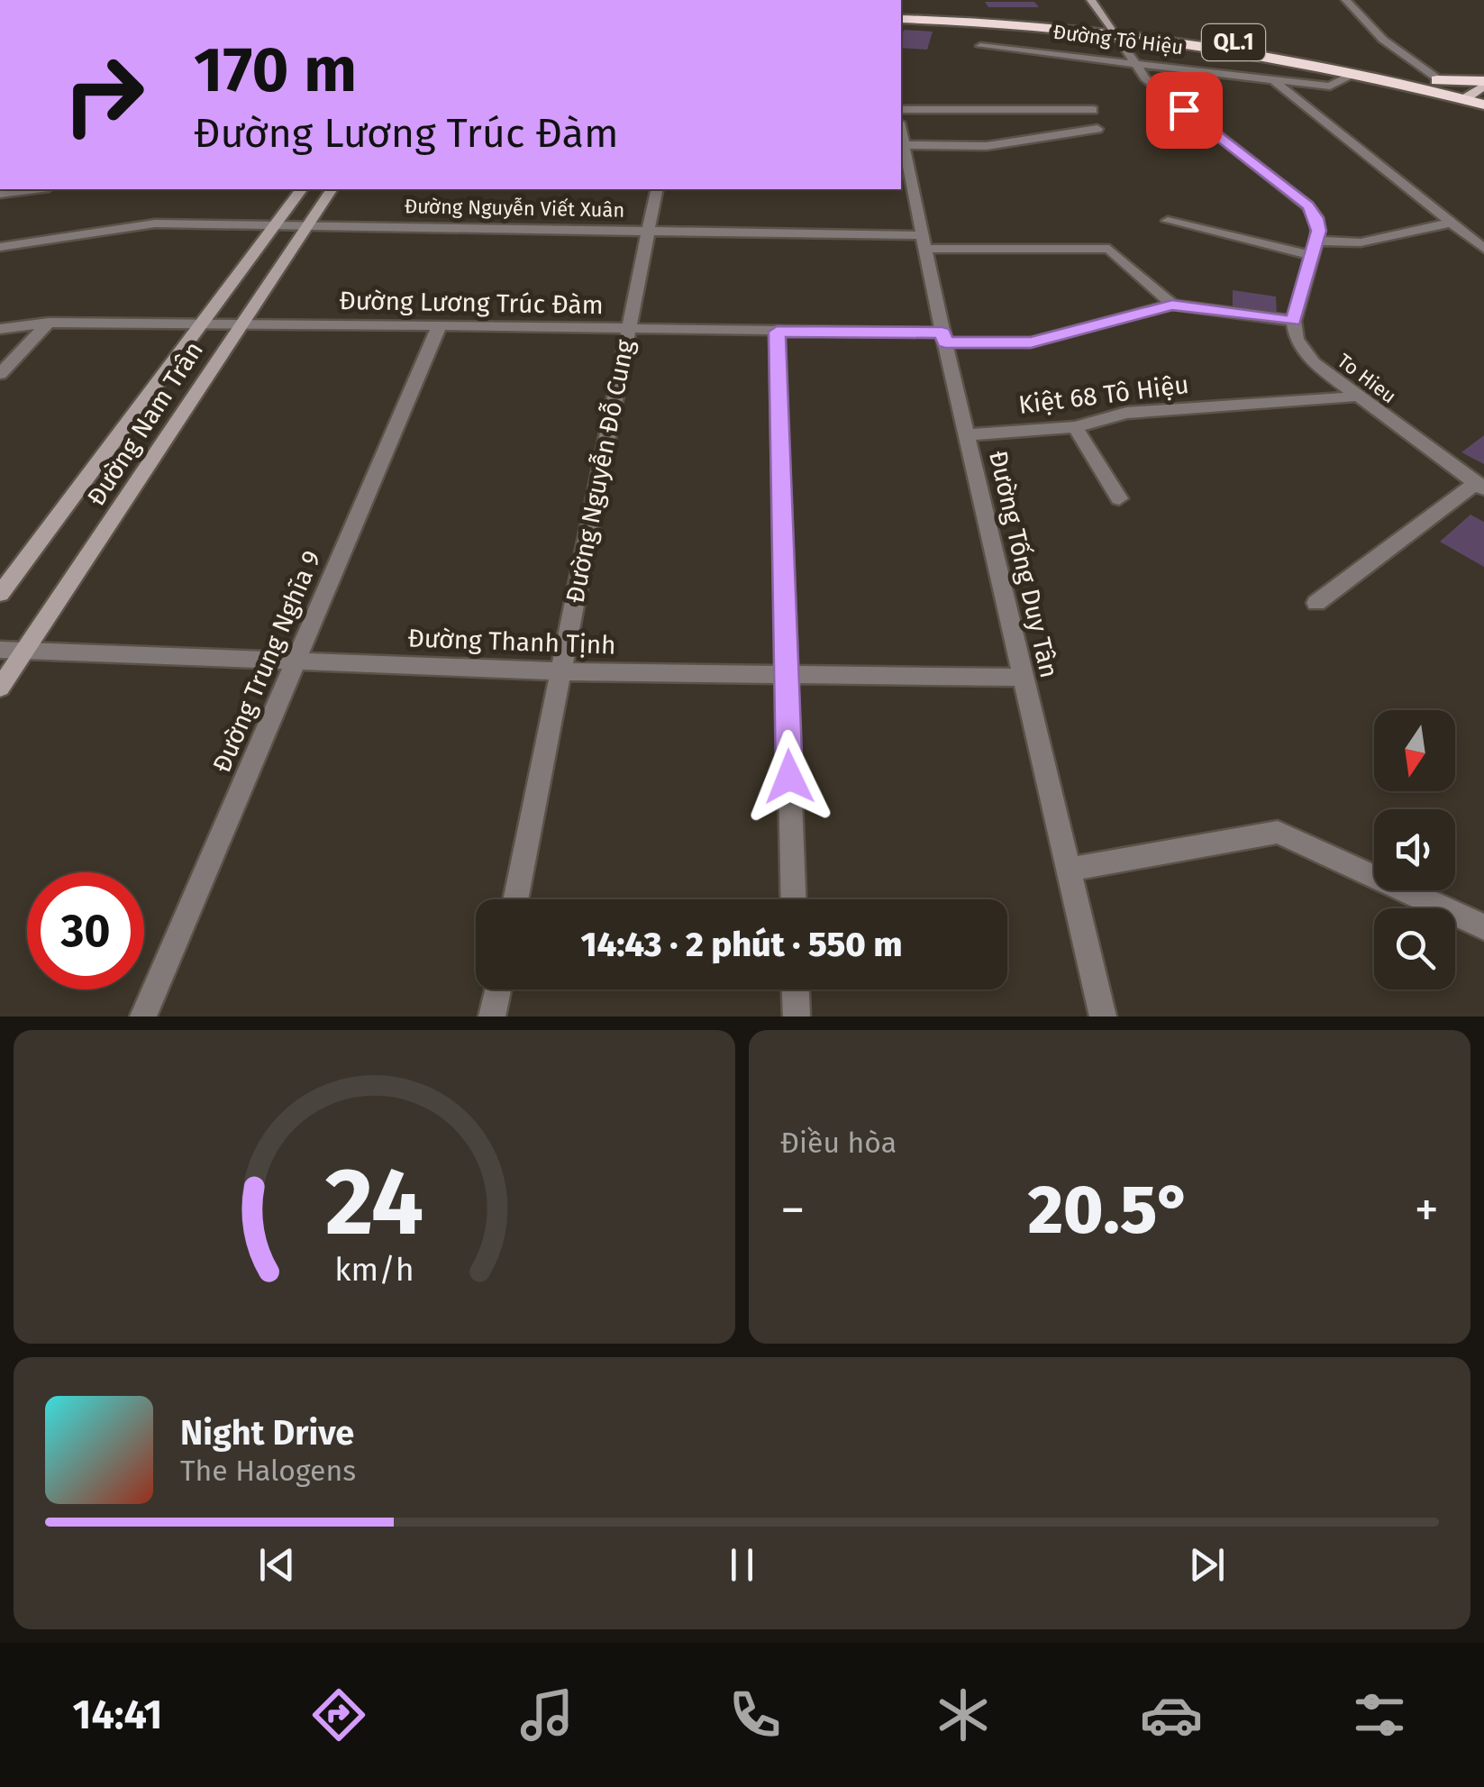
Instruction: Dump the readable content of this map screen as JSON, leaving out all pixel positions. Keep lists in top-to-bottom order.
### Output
{
  "streets": {
    "highway": ["QL.1"],
    "street": [
      "Đường Tô Hiệu",
      "Đường Nguyễn Viết Xuân",
      "Đường Lương Trúc Đàm",
      "To Hieu",
      "Kiệt 68 Tô Hiệu",
      "Đường Nam Trân",
      "Đường Nguyễn Đỗ Cung",
      "Đường Tống Duy Tân",
      "Đường Thanh Tịnh",
      "Đường Trung Nghĩa 9"
    ]
  },
  "crossings": [
    ["Đường Tô Hiệu", "QL.1"],
    ["Đường Nguyễn Viết Xuân", "Đường Lương Trúc Đàm"],
    ["Đường Nguyễn Viết Xuân", "Đường Nam Trân"],
    ["Đường Nguyễn Viết Xuân", "Đường Nguyễn Đỗ Cung"],
    ["Đường Nguyễn Viết Xuân", "Đường Tống Duy Tân"],
    ["Đường Lương Trúc Đàm", "Đường Nam Trân"],
    ["Đường Lương Trúc Đàm", "Đường Nguyễn Đỗ Cung"],
    ["Đường Lương Trúc Đàm", "Đường Tống Duy Tân"],
    ["Đường Lương Trúc Đàm", "Đường Trung Nghĩa 9"],
    ["To Hieu", "Kiệt 68 Tô Hiệu"],
    ["Kiệt 68 Tô Hiệu", "Đường Tống Duy Tân"],
    ["Đường Nam Trân", "Đường Thanh Tịnh"],
    ["Đường Nguyễn Đỗ Cung", "Đường Thanh Tịnh"],
    ["Đường Tống Duy Tân", "Đường Thanh Tịnh"],
    ["Đường Thanh Tịnh", "Đường Trung Nghĩa 9"]
  ],
  "north": "bottom",
  "page": {
    "turn": ["170 m", "Đường Lương Trúc Đàm"],
    "limit": "30",
    "trip": "14:43 · 2 phút · 550 m",
    "tile": "Điều hòa",
    "heat": ["−", "20.5°", "+"],
    "song": ["Night Drive", "The Halogens"],
    "tabs": "14:41",
    "gauge": ["24", "km/h"]
  }
}
